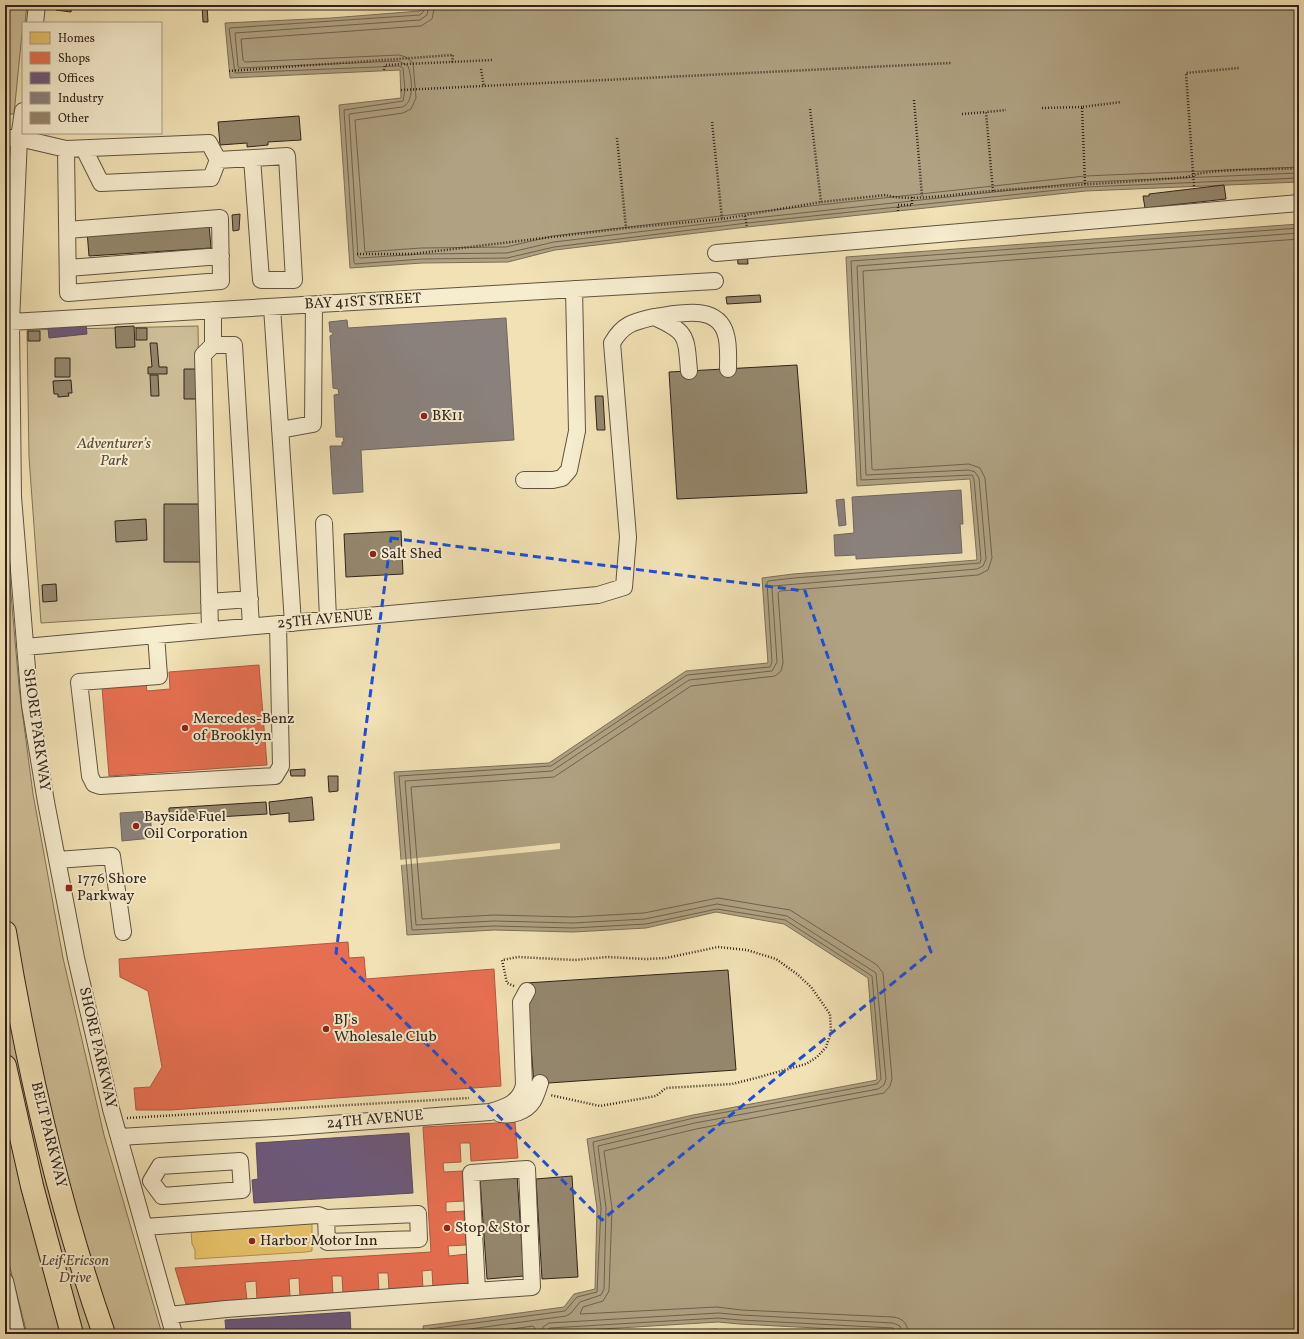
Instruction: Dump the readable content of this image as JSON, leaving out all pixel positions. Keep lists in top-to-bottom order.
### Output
{
  "streets": {
    "highway": ["BELT PARKWAY"],
    "street": [
      "BAY 41ST STREET",
      "25TH AVENUE",
      "SHORE PARKWAY",
      "24TH AVENUE"
    ]
  },
  "crossings": [
    ["BAY 41ST STREET", "SHORE PARKWAY"],
    ["25TH AVENUE", "SHORE PARKWAY"],
    ["SHORE PARKWAY", "24TH AVENUE"]
  ],
  "parks": ["Adventurer’s Park", "Leif Ericson Drive"],
  "places": {
    "other": [
      "BK11",
      "Salt Shed",
      "Mercedes-Benz of Brooklyn",
      "Bayside Fuel Oil Corporation",
      "BJ's Wholesale Club",
      "Stop & Stor",
      "Harbor Motor Inn"
    ],
    "transit": ["1776 Shore Parkway"]
  },
  "legend": [
    "Homes",
    "Shops",
    "Offices",
    "Industry",
    "Other"
  ]
}
